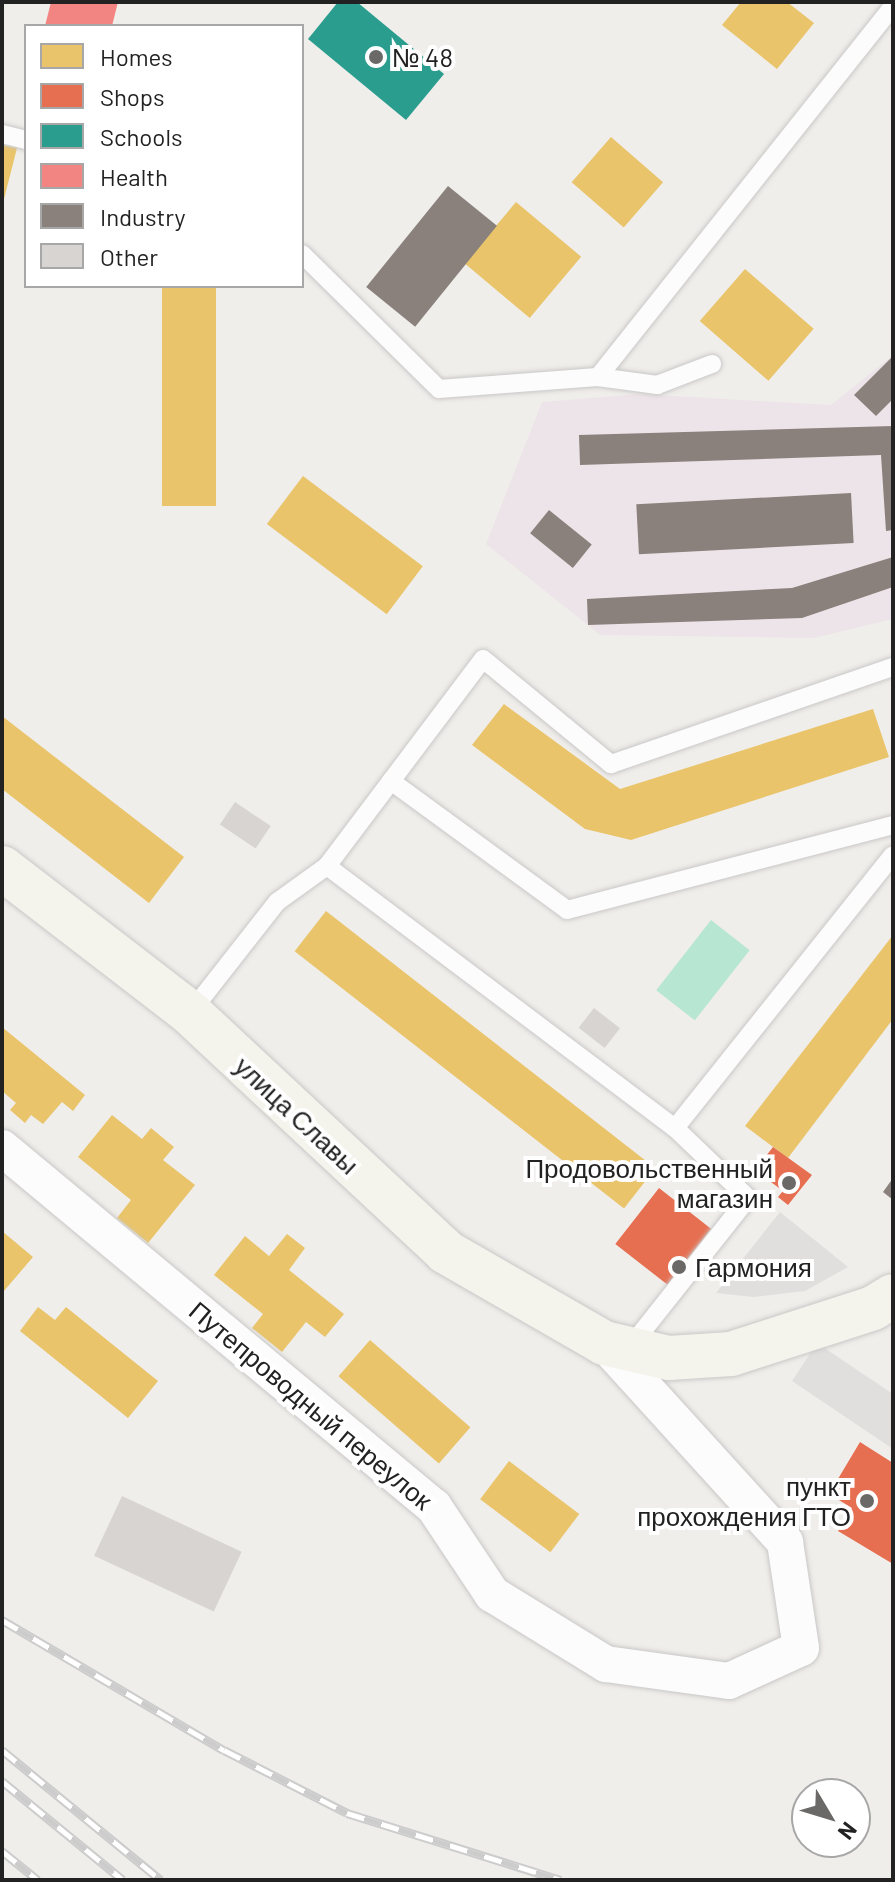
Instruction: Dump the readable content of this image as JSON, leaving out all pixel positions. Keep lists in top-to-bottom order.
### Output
{
  "streets": {
    "main road": ["улица Славы"],
    "street": ["Путепроводный переулок"]
  },
  "crossings": [
    ["улица Славы", "Путепроводный переулок"]
  ],
  "places": [
    "№ 48",
    "Продовольственный магазин",
    "Гармония",
    "пункт прохождения ГТО"
  ],
  "legend": [
    "Homes",
    "Shops",
    "Schools",
    "Health",
    "Industry",
    "Other"
  ],
  "north": "bottom right"
}
